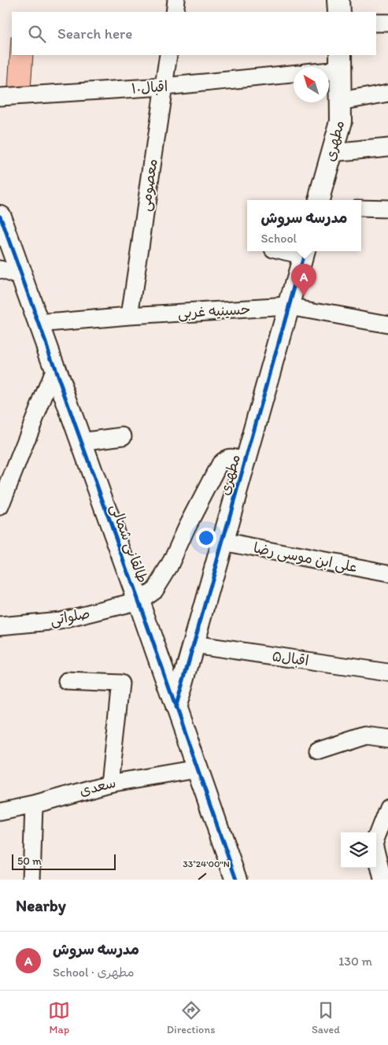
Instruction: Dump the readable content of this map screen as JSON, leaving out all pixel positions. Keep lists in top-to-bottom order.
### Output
{
  "streets": {
    "street": [
      "اقبال۱۰",
      "مطهری",
      "معصومی",
      "حسینیه غربی",
      "طالقانی شمالی",
      "علی ابن موسی رضا",
      "صلواتی",
      "اقبال۵",
      "سعدی"
    ]
  },
  "crossings": [
    ["اقبال۱۰", "معصومی"],
    ["مطهری", "حسینیه غربی"],
    ["مطهری", "طالقانی شمالی"],
    ["مطهری", "علی ابن موسی رضا"],
    ["مطهری", "اقبال۵"],
    ["معصومی", "حسینیه غربی"],
    ["حسینیه غربی", "طالقانی شمالی"],
    ["طالقانی شمالی", "صلواتی"],
    ["طالقانی شمالی", "سعدی"]
  ],
  "scale_bar": "50 m",
  "north": "top left",
  "page": {
    "search": "Search here",
    "popup": ["مدرسه سروش", "School"],
    "pins": "A",
    "scale": "50 m",
    "heading": "Nearby",
    "list": [
      {
        "mark": "A",
        "name": "مدرسه سروش",
        "note": "School · مطهری",
        "value": "130 m"
      }
    ],
    "nav": ["Map", "Directions", "Saved"]
  },
  "coordinates": ["33°24'00\"N"]
}
